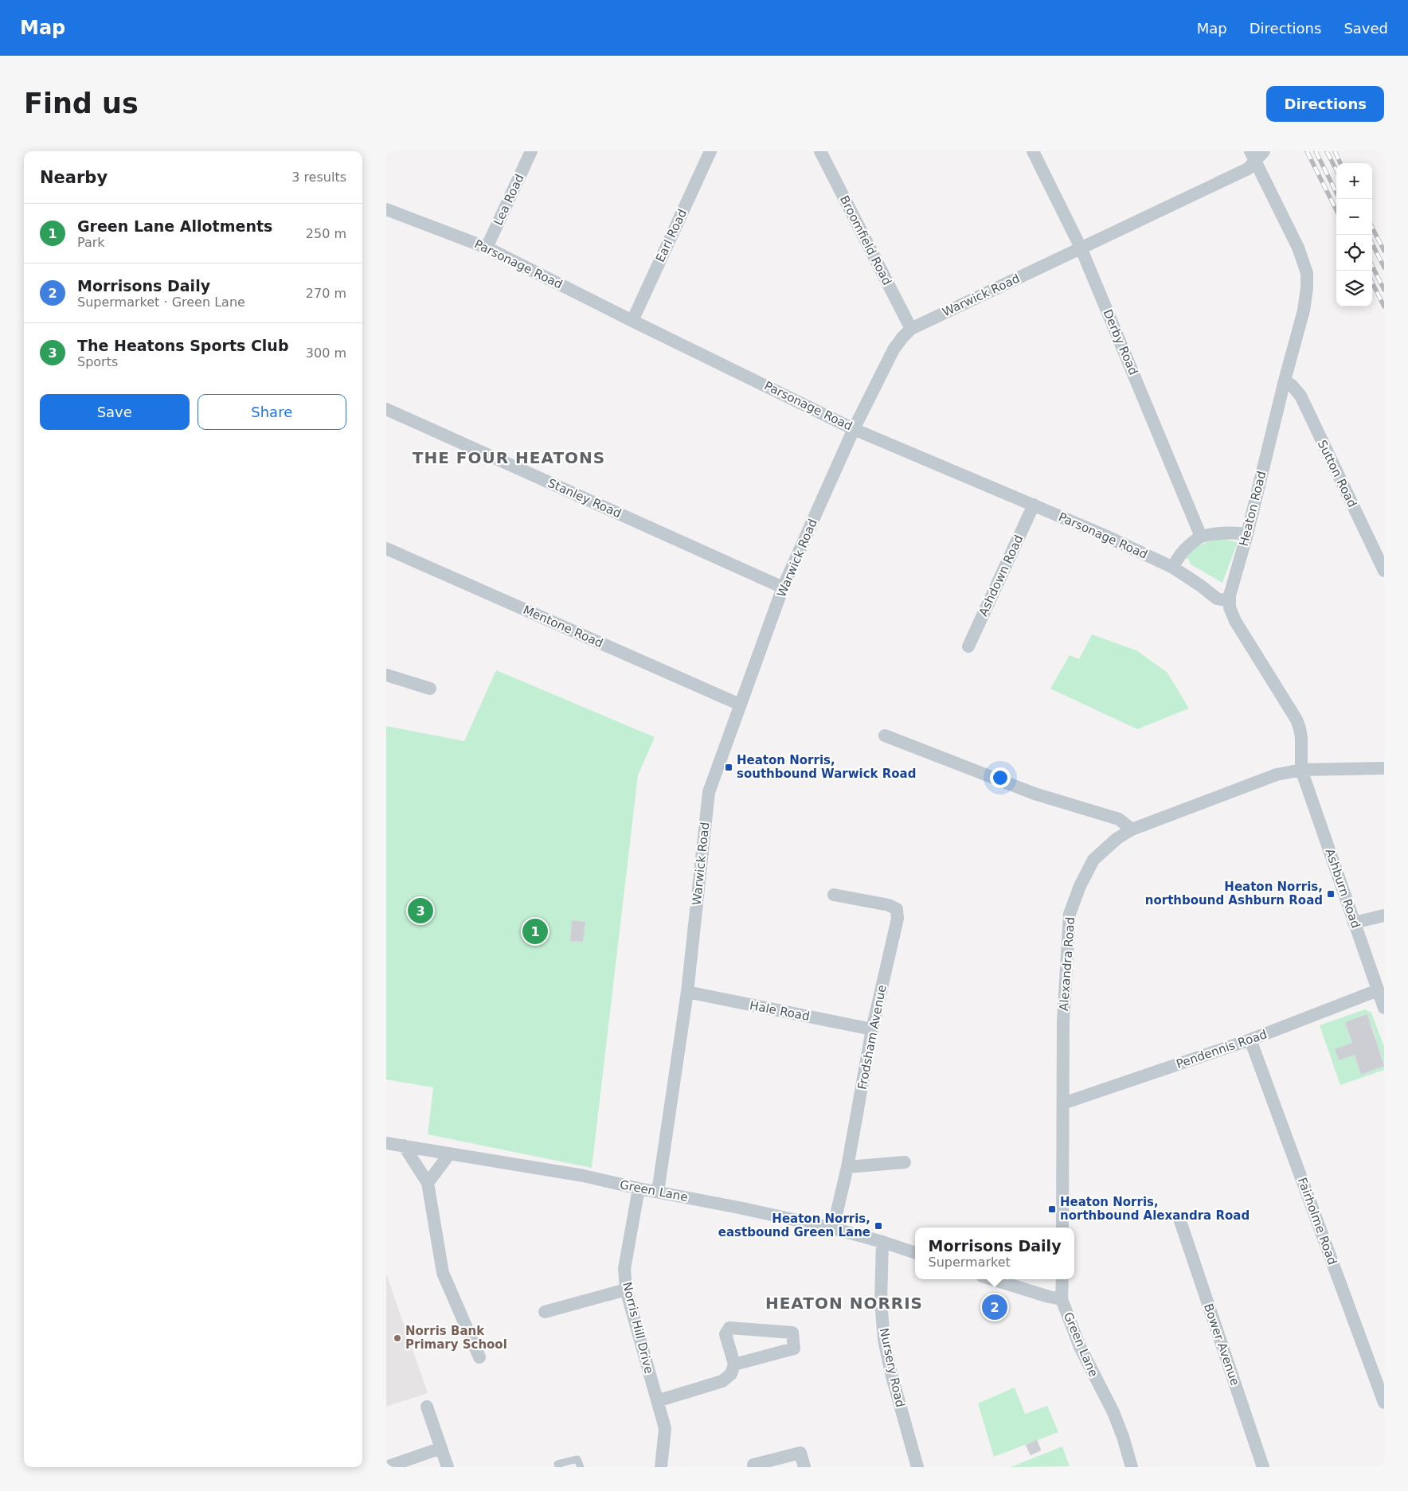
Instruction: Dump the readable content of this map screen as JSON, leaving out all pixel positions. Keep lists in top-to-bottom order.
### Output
{
  "streets": {
    "street": [
      "Lea Road",
      "Earl Road",
      "Broomfield Road",
      "Parsonage Road",
      "Warwick Road",
      "Derby Road",
      "Sutton Road",
      "Stanley Road",
      "Heaton Road",
      "Ashdown Road",
      "Mentone Road",
      "Ashburn Road",
      "Alexandra Road",
      "Hale Road",
      "Frodsham Avenue",
      "Pendennis Road",
      "Green Lane",
      "Fairholme Road",
      "Norris Hill Drive",
      "Bower Avenue",
      "Nursery Road"
    ]
  },
  "crossings": [
    ["Lea Road", "Parsonage Road"],
    ["Earl Road", "Parsonage Road"],
    ["Broomfield Road", "Warwick Road"],
    ["Parsonage Road", "Warwick Road"],
    ["Parsonage Road", "Heaton Road"],
    ["Parsonage Road", "Ashdown Road"],
    ["Warwick Road", "Derby Road"],
    ["Warwick Road", "Stanley Road"],
    ["Warwick Road", "Heaton Road"],
    ["Warwick Road", "Mentone Road"],
    ["Warwick Road", "Hale Road"],
    ["Warwick Road", "Green Lane"],
    ["Sutton Road", "Heaton Road"],
    ["Heaton Road", "Ashburn Road"],
    ["Heaton Road", "Alexandra Road"],
    ["Ashburn Road", "Alexandra Road"],
    ["Ashburn Road", "Pendennis Road"],
    ["Alexandra Road", "Pendennis Road"],
    ["Hale Road", "Frodsham Avenue"],
    ["Frodsham Avenue", "Green Lane"],
    ["Pendennis Road", "Fairholme Road"],
    ["Green Lane", "Norris Hill Drive"],
    ["Green Lane", "Nursery Road"]
  ],
  "districts": ["THE FOUR HEATONS", "HEATON NORRIS"],
  "places": {
    "transit": [
      "Heaton Norris, southbound Warwick Road",
      "Heaton Norris, northbound Ashburn Road",
      "Heaton Norris, northbound Alexandra Road",
      "Heaton Norris, eastbound Green Lane"
    ],
    "other": ["Norris Bank Primary School"]
  },
  "page": {
    "header": "Map",
    "nav": ["Map", "Directions", "Saved"],
    "buttons": [
      "Directions",
      ["Save", "Share"]
    ],
    "title": "Find us",
    "heading": ["Nearby", "3 results"],
    "map_buttons": ["+", "−"],
    "list": [
      {
        "mark": "1",
        "name": "Green Lane Allotments",
        "note": "Park",
        "value": "250 m"
      },
      {
        "mark": "2",
        "name": "Morrisons Daily",
        "note": "Supermarket · Green Lane",
        "value": "270 m"
      },
      {
        "mark": "3",
        "name": "The Heatons Sports Club",
        "note": "Sports",
        "value": "300 m"
      }
    ],
    "pins": ["3", "1", "2"],
    "popup": ["Morrisons Daily", "Supermarket"]
  }
}
